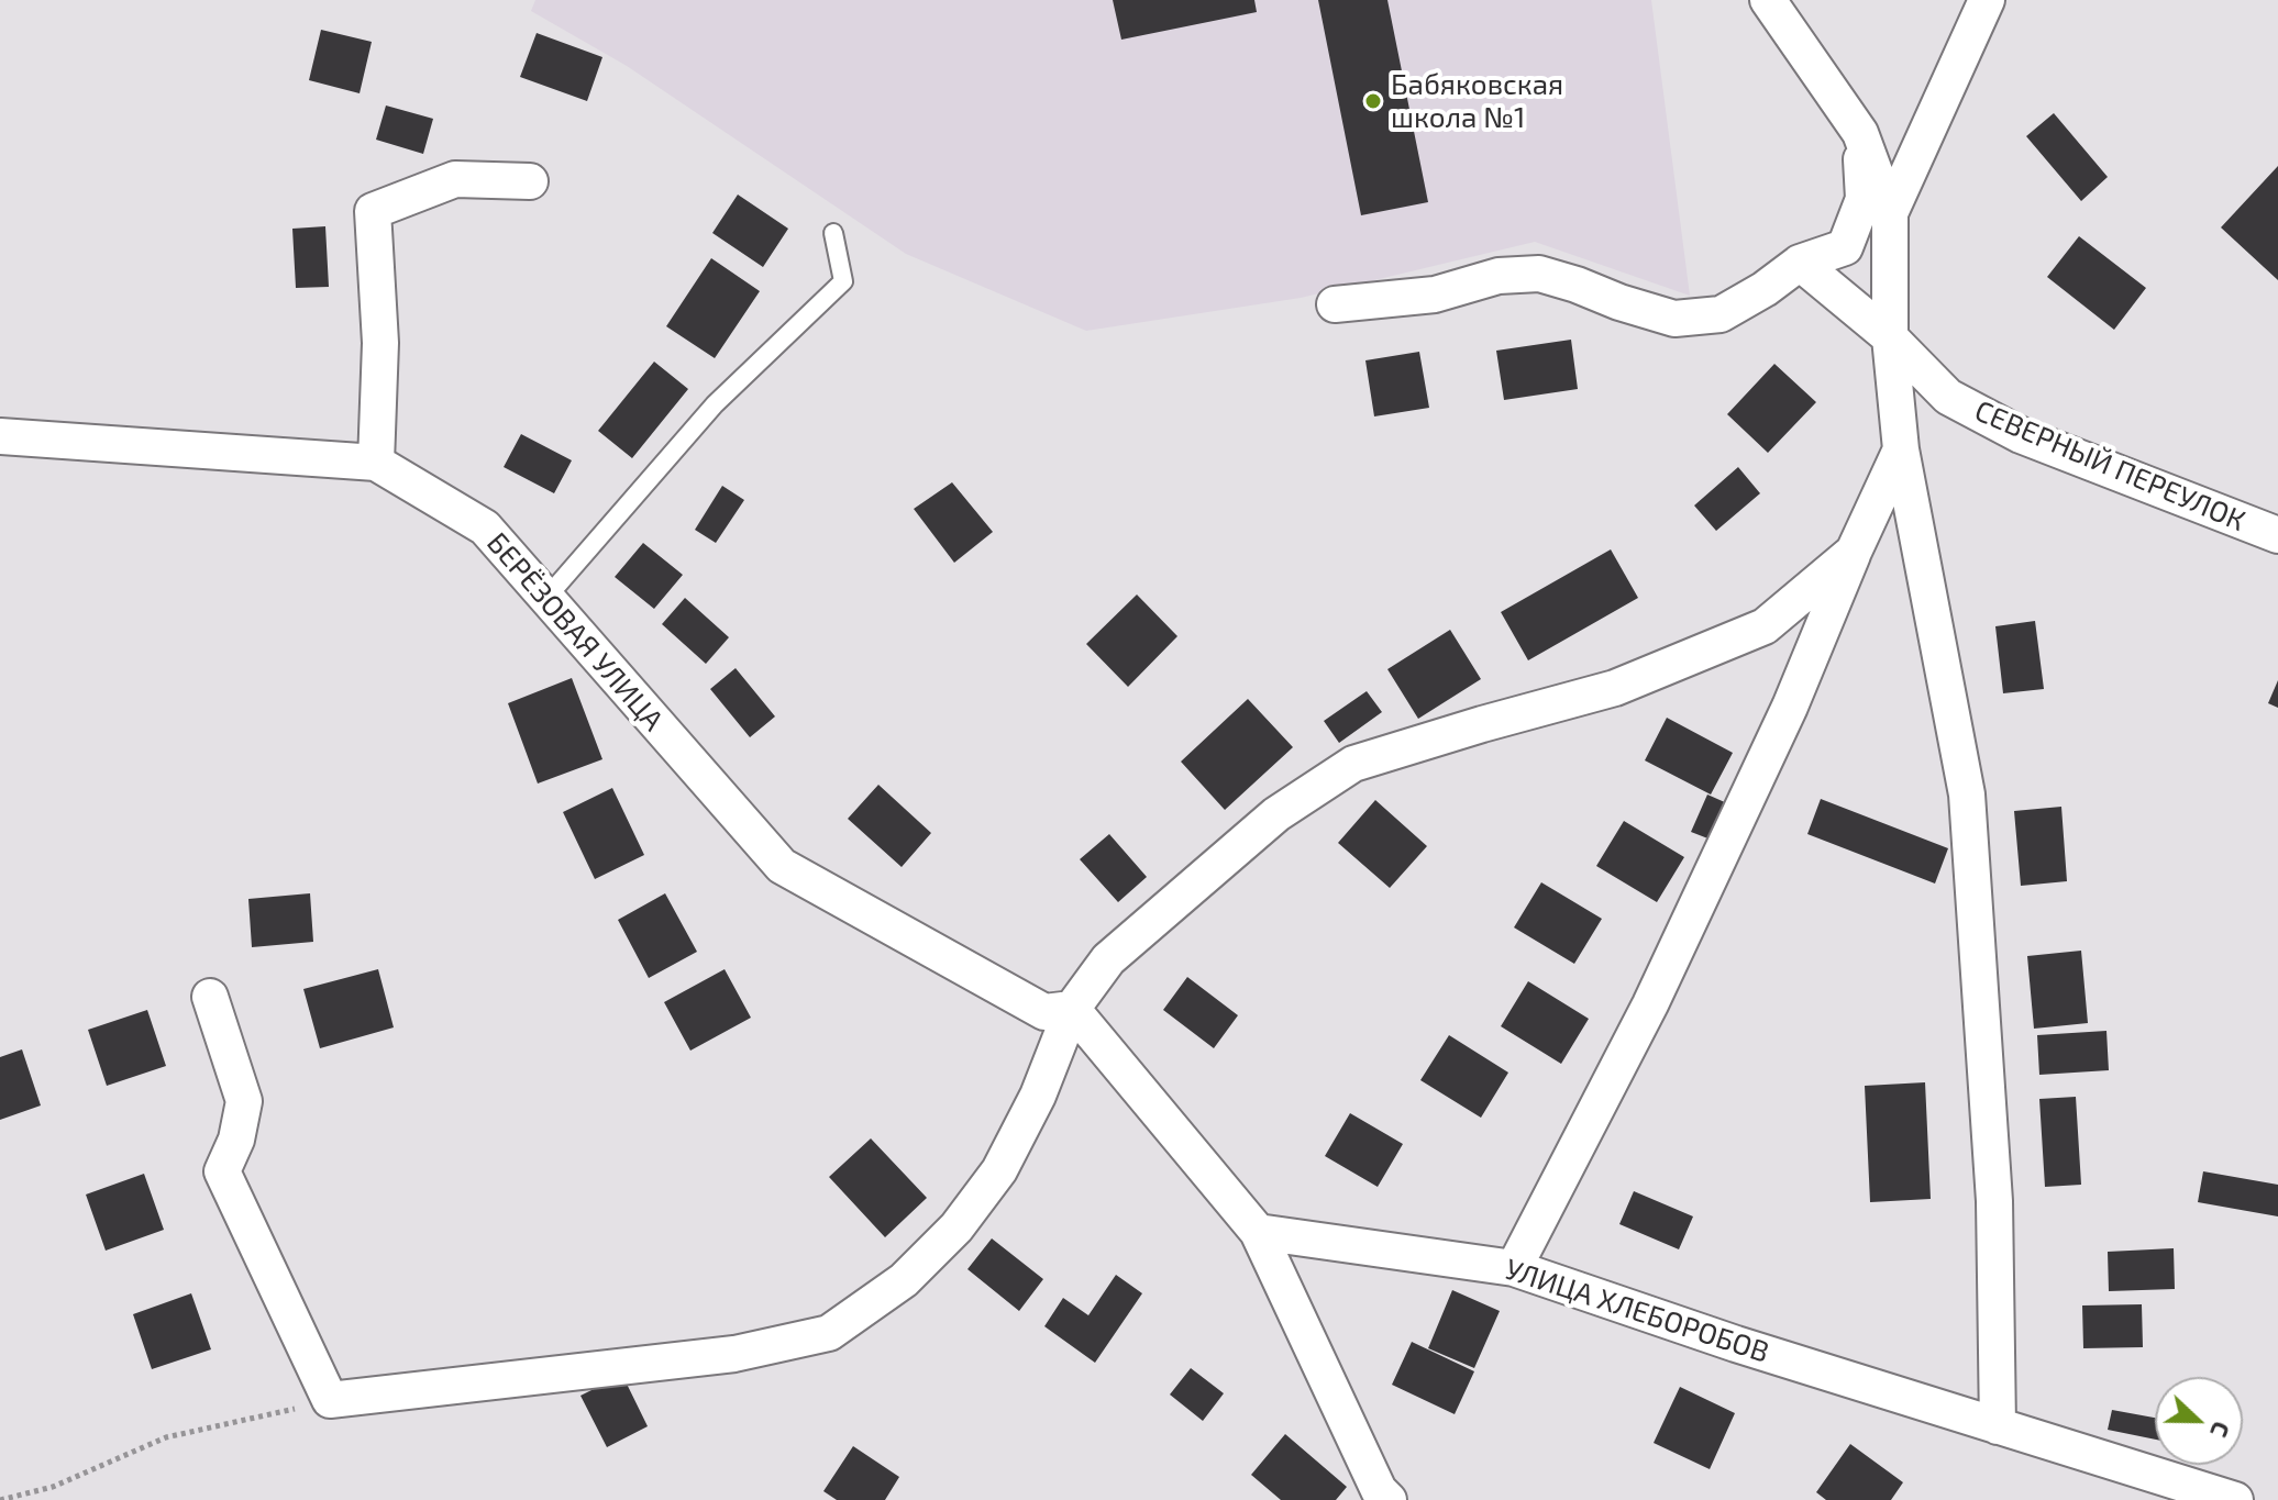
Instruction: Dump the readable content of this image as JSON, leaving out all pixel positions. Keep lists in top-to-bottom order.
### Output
{
  "streets": {
    "street": ["СЕВЕРНЫЙ ПЕРЕУЛОК", "БЕРЁЗОВАЯ УЛИЦА", "УЛИЦА ХЛЕБОРОБОВ"]
  },
  "places": ["Бабяковская школа №1"],
  "north": "right"
}
